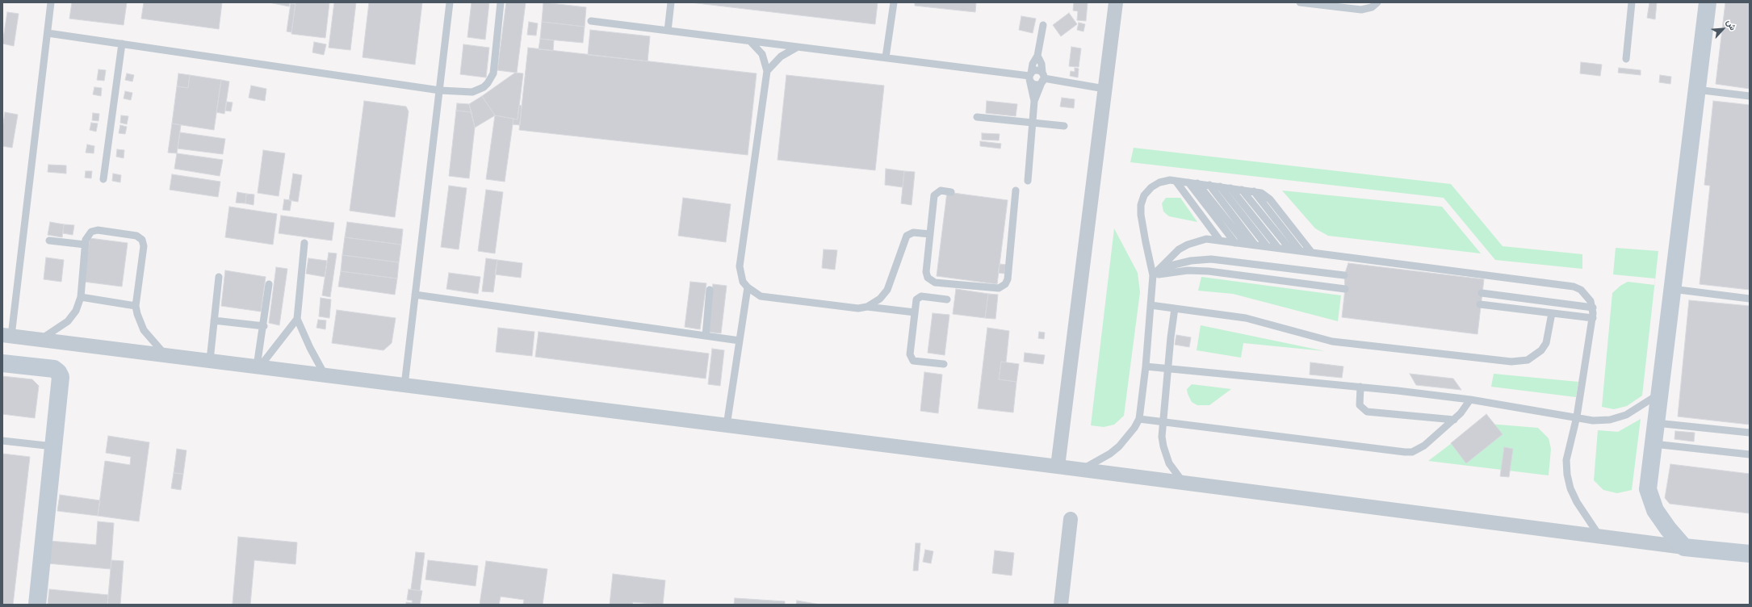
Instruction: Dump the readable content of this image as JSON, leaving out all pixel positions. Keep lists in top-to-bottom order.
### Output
{
  "north": "top right"
}
